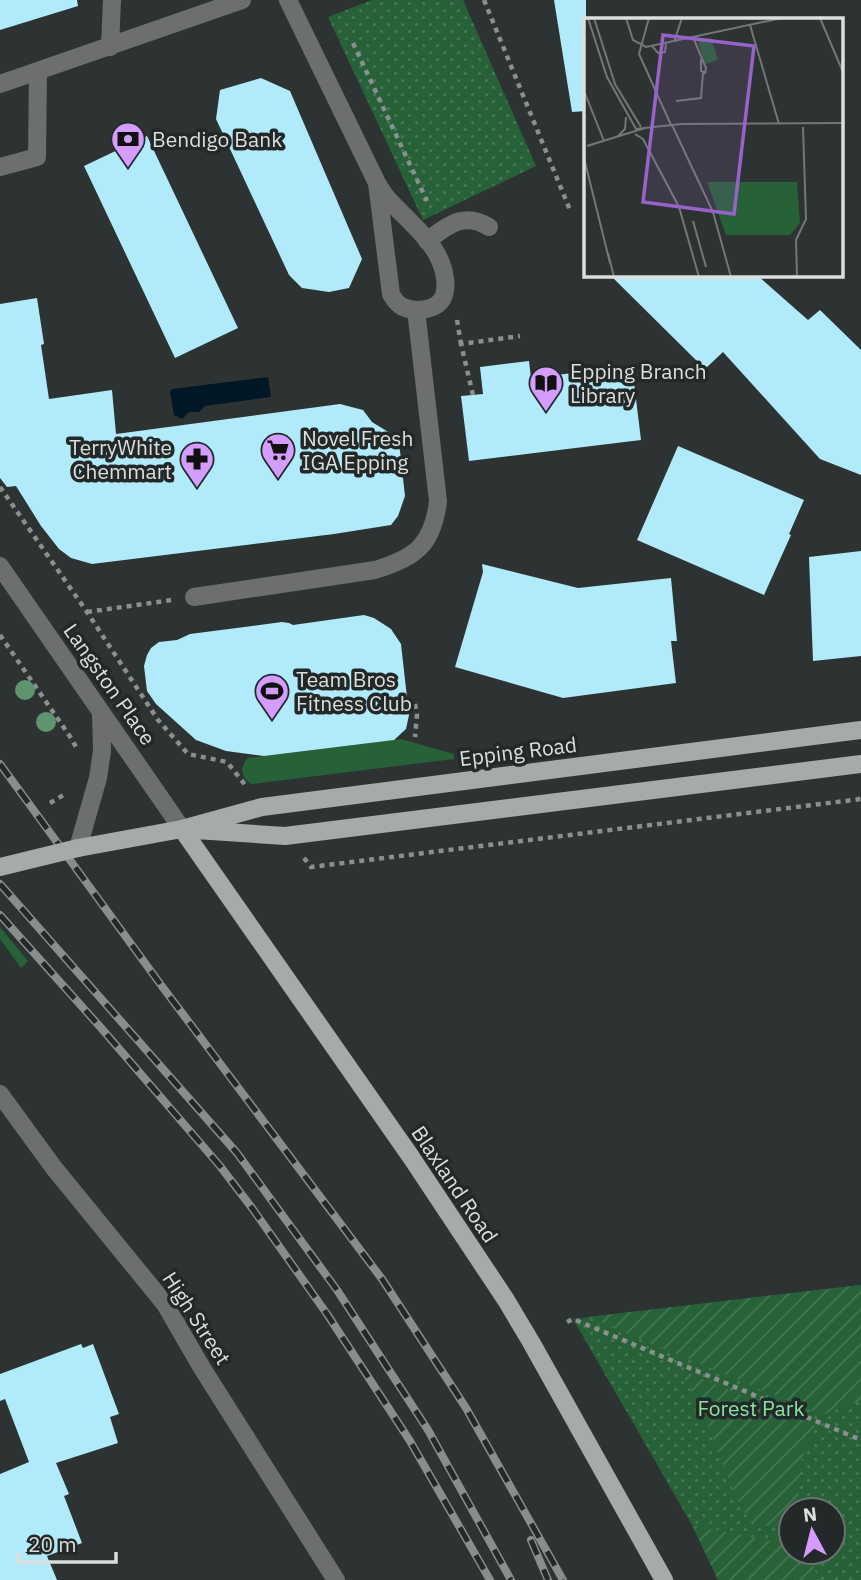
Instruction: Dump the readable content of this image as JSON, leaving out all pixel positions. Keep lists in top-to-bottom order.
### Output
{
  "streets": {
    "main road": ["Epping Road", "Blaxland Road"],
    "street": ["Langston Place", "High Street"]
  },
  "crossings": [
    ["Langston Place", "Epping Road"],
    ["Langston Place", "Blaxland Road"],
    ["Epping Road", "Blaxland Road"]
  ],
  "parks": ["Forest Park"],
  "places": {
    "bank": ["Bendigo Bank"],
    "library": ["Epping Branch Library"],
    "supermarket": ["Novel Fresh IGA Epping"],
    "pharmacy": ["TerryWhite Chemmart"],
    "sports": ["Team Bros Fitness Club"]
  },
  "scale_bar": "20 m",
  "north": "top"
}
